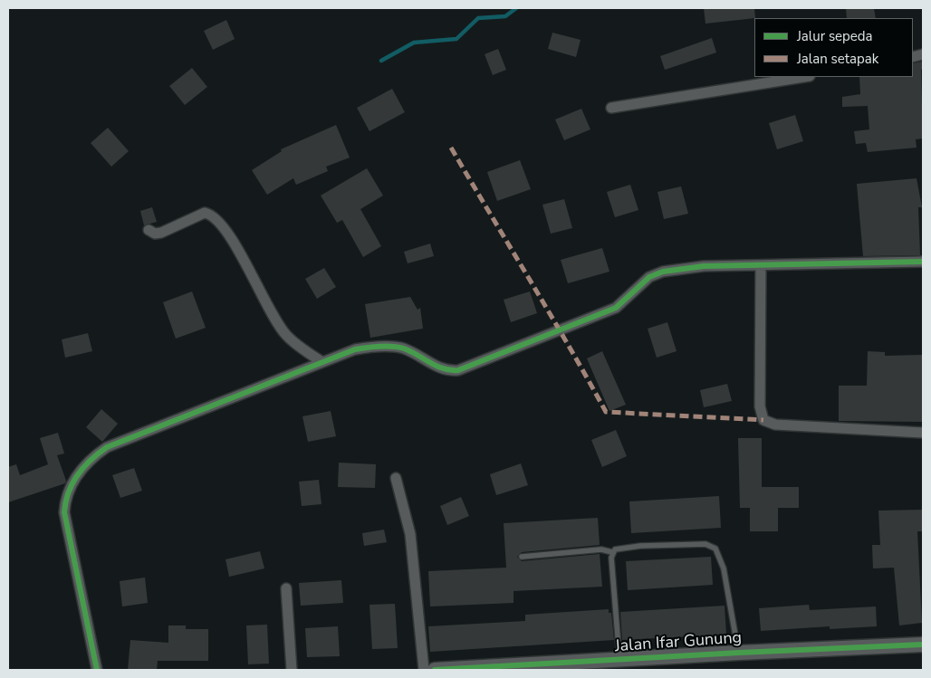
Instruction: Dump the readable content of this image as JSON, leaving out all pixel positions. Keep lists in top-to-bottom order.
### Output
{
  "streets": {
    "street": ["Jalan Ifar Gunung"]
  },
  "legend": ["Jalur sepeda", "Jalan setapak"]
}
